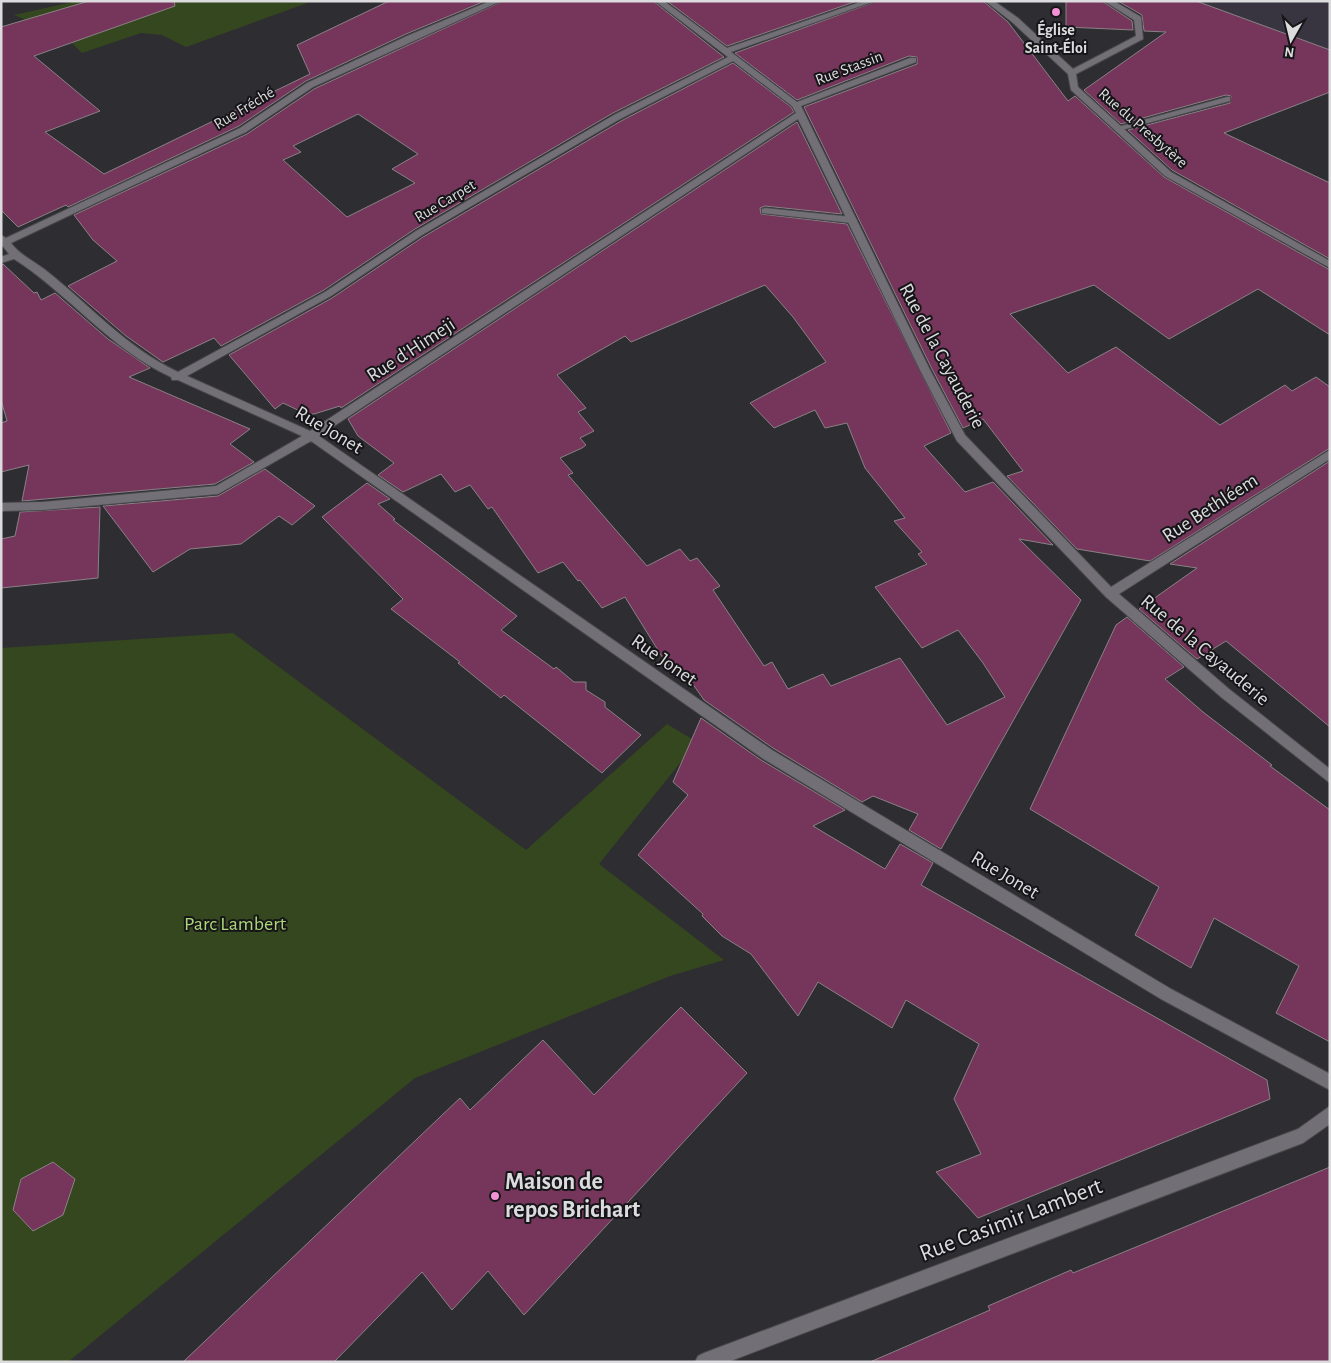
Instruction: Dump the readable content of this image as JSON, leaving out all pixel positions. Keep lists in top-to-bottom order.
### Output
{
  "streets": {
    "street": [
      "Rue Stassin",
      "Rue Fréché",
      "Rue du Presbytère",
      "Rue Carpet",
      "Rue d'Himeji",
      "Rue de la Cayauderie",
      "Rue Jonet",
      "Rue Bethléem",
      "Rue Casimir Lambert"
    ]
  },
  "crossings": [
    ["Rue Stassin", "Rue d'Himeji"],
    ["Rue Stassin", "Rue de la Cayauderie"],
    ["Rue Fréché", "Rue Jonet"],
    ["Rue Carpet", "Rue de la Cayauderie"],
    ["Rue Carpet", "Rue Jonet"],
    ["Rue d'Himeji", "Rue de la Cayauderie"],
    ["Rue d'Himeji", "Rue Jonet"],
    ["Rue de la Cayauderie", "Rue Bethléem"]
  ],
  "parks": ["Parc Lambert"],
  "places": ["Église Saint-Éloi", "Maison de repos Brichart"],
  "north": "bottom"
}
